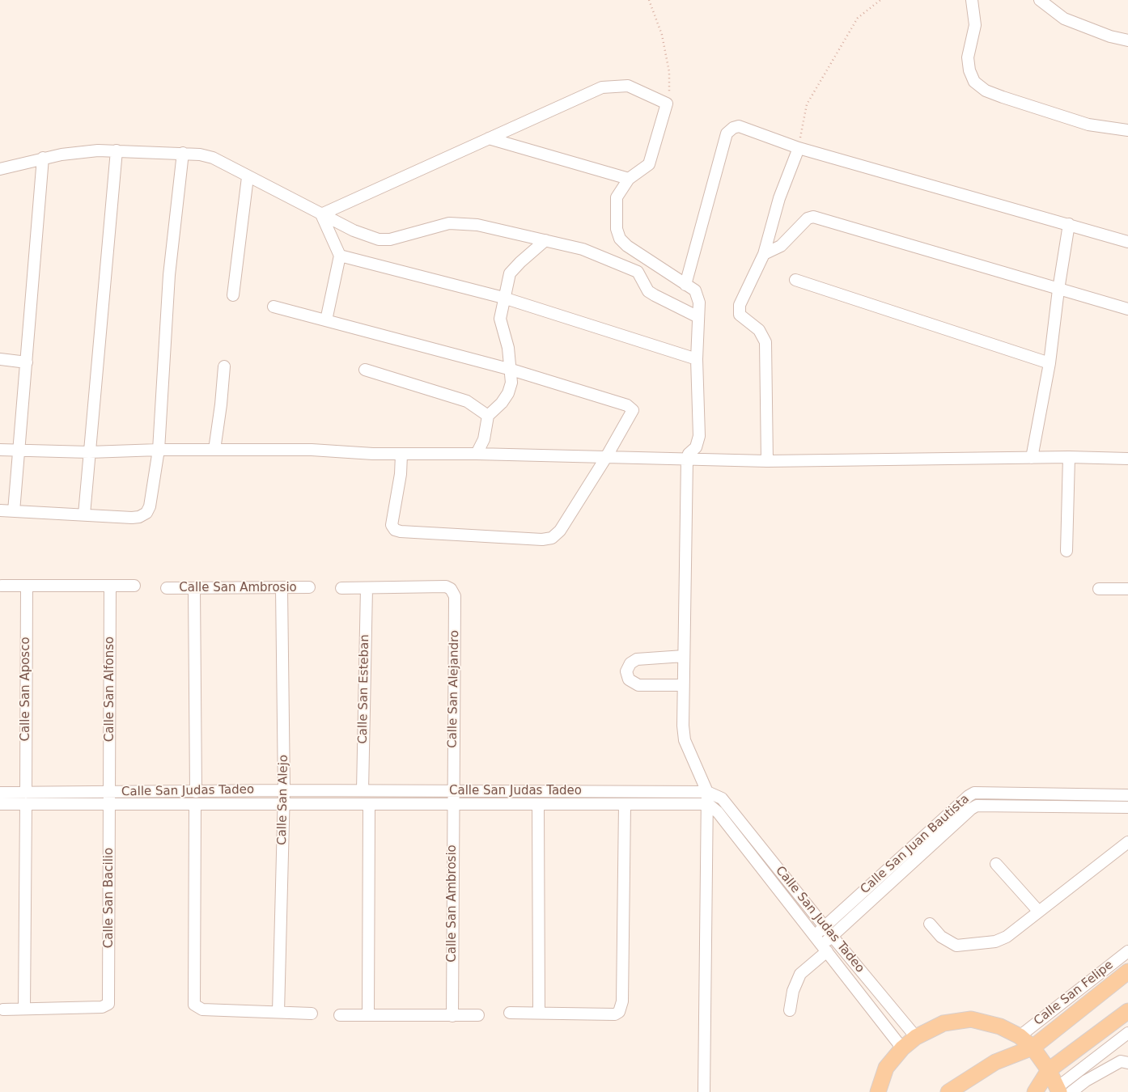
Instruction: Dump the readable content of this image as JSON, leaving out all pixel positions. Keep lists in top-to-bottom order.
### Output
{
  "streets": {
    "street": [
      "Calle San Ambrosio",
      "Calle San Aposco",
      "Calle San Alfonso",
      "Calle San Esteban",
      "Calle San Alejandro",
      "Calle San Judas Tadeo",
      "Calle San Alejo",
      "Calle San Juan Bautista",
      "Calle San Bacilio",
      "Calle San Felipe"
    ]
  },
  "crossings": [
    ["Calle San Ambrosio", "Calle San Alejandro"],
    ["Calle San Ambrosio", "Calle San Judas Tadeo"],
    ["Calle San Ambrosio", "Calle San Alejo"],
    ["Calle San Aposco", "Calle San Judas Tadeo"],
    ["Calle San Alfonso", "Calle San Judas Tadeo"],
    ["Calle San Alfonso", "Calle San Bacilio"],
    ["Calle San Esteban", "Calle San Alejandro"],
    ["Calle San Esteban", "Calle San Judas Tadeo"],
    ["Calle San Alejandro", "Calle San Judas Tadeo"],
    ["Calle San Judas Tadeo", "Calle San Alejo"],
    ["Calle San Judas Tadeo", "Calle San Juan Bautista"],
    ["Calle San Judas Tadeo", "Calle San Bacilio"]
  ]
}
